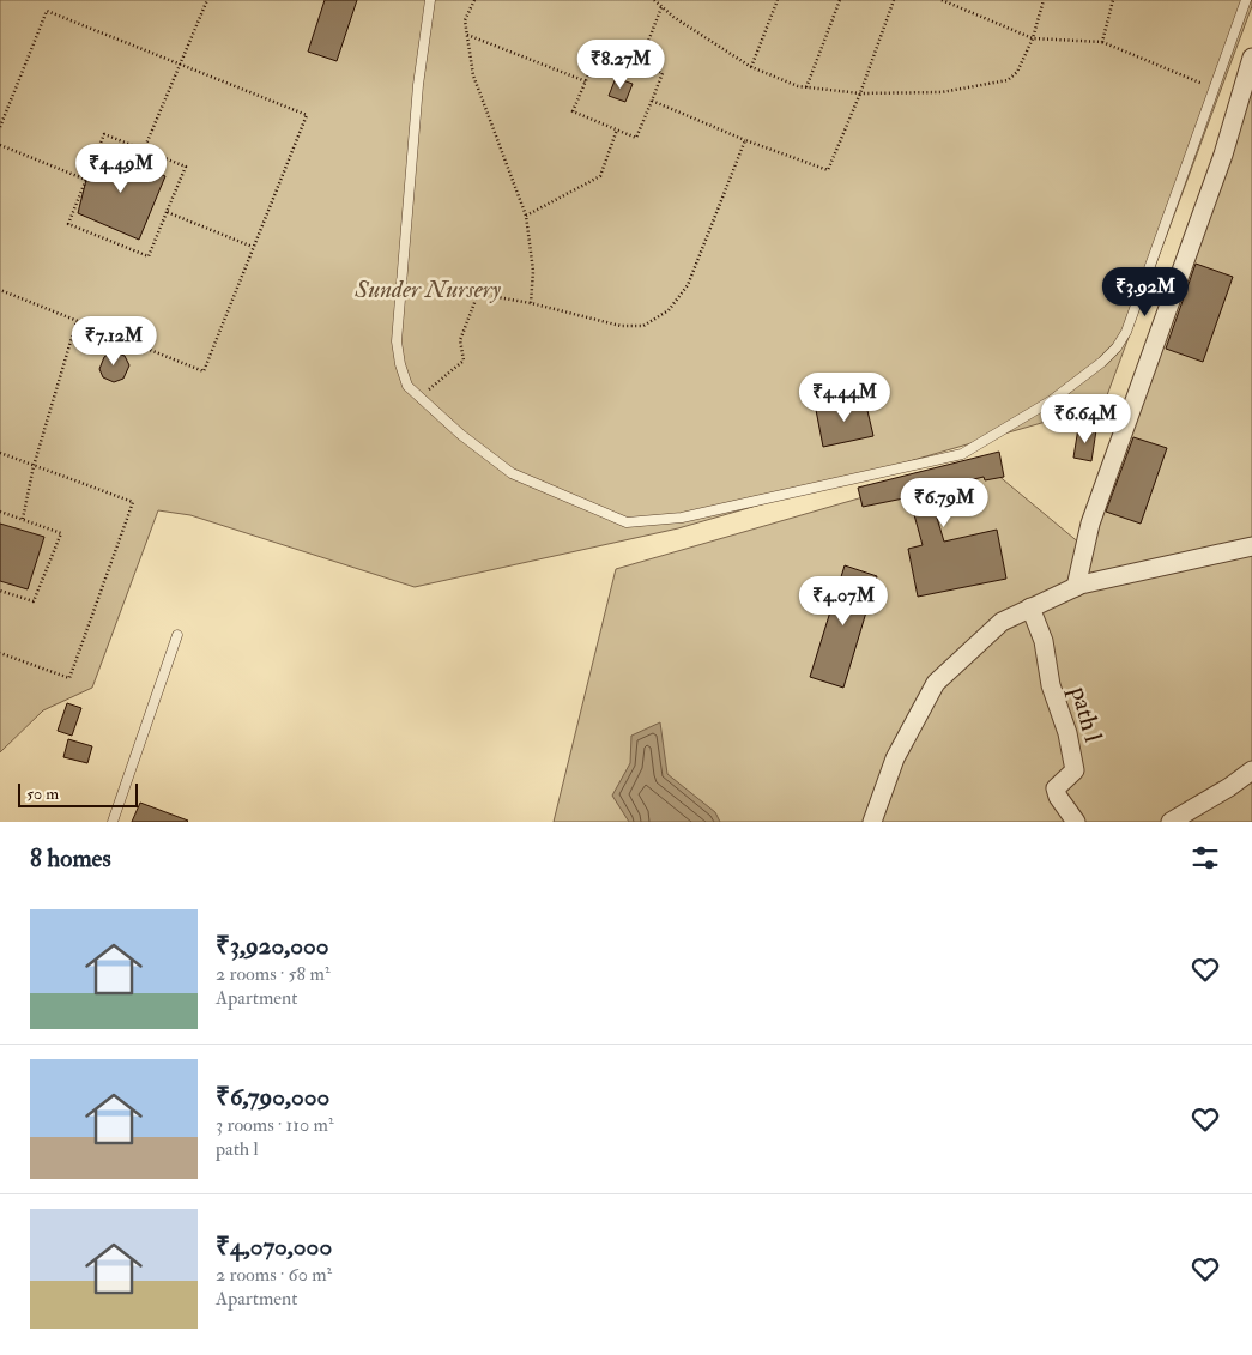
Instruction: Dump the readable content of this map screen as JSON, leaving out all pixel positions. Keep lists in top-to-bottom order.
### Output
{
  "streets": {
    "street": ["path l"]
  },
  "parks": ["Sunder Nursery"],
  "scale_bar": "50 m",
  "page": {
    "price": [
      "₹8.27M",
      "₹4.49M",
      "₹3.92M",
      "₹7.12M",
      "₹4.44M",
      "₹6.64M",
      "₹6.79M",
      "₹4.07M"
    ],
    "scale": "50 m",
    "heading": "8 homes",
    "list": [
      {
        "name": "₹3,920,000",
        "note": "2 rooms · 58 m² · Apartment"
      },
      {
        "name": "₹6,790,000",
        "note": "3 rooms · 110 m² · path l"
      },
      {
        "name": "₹4,070,000",
        "note": "2 rooms · 60 m² · Apartment"
      }
    ]
  }
}
